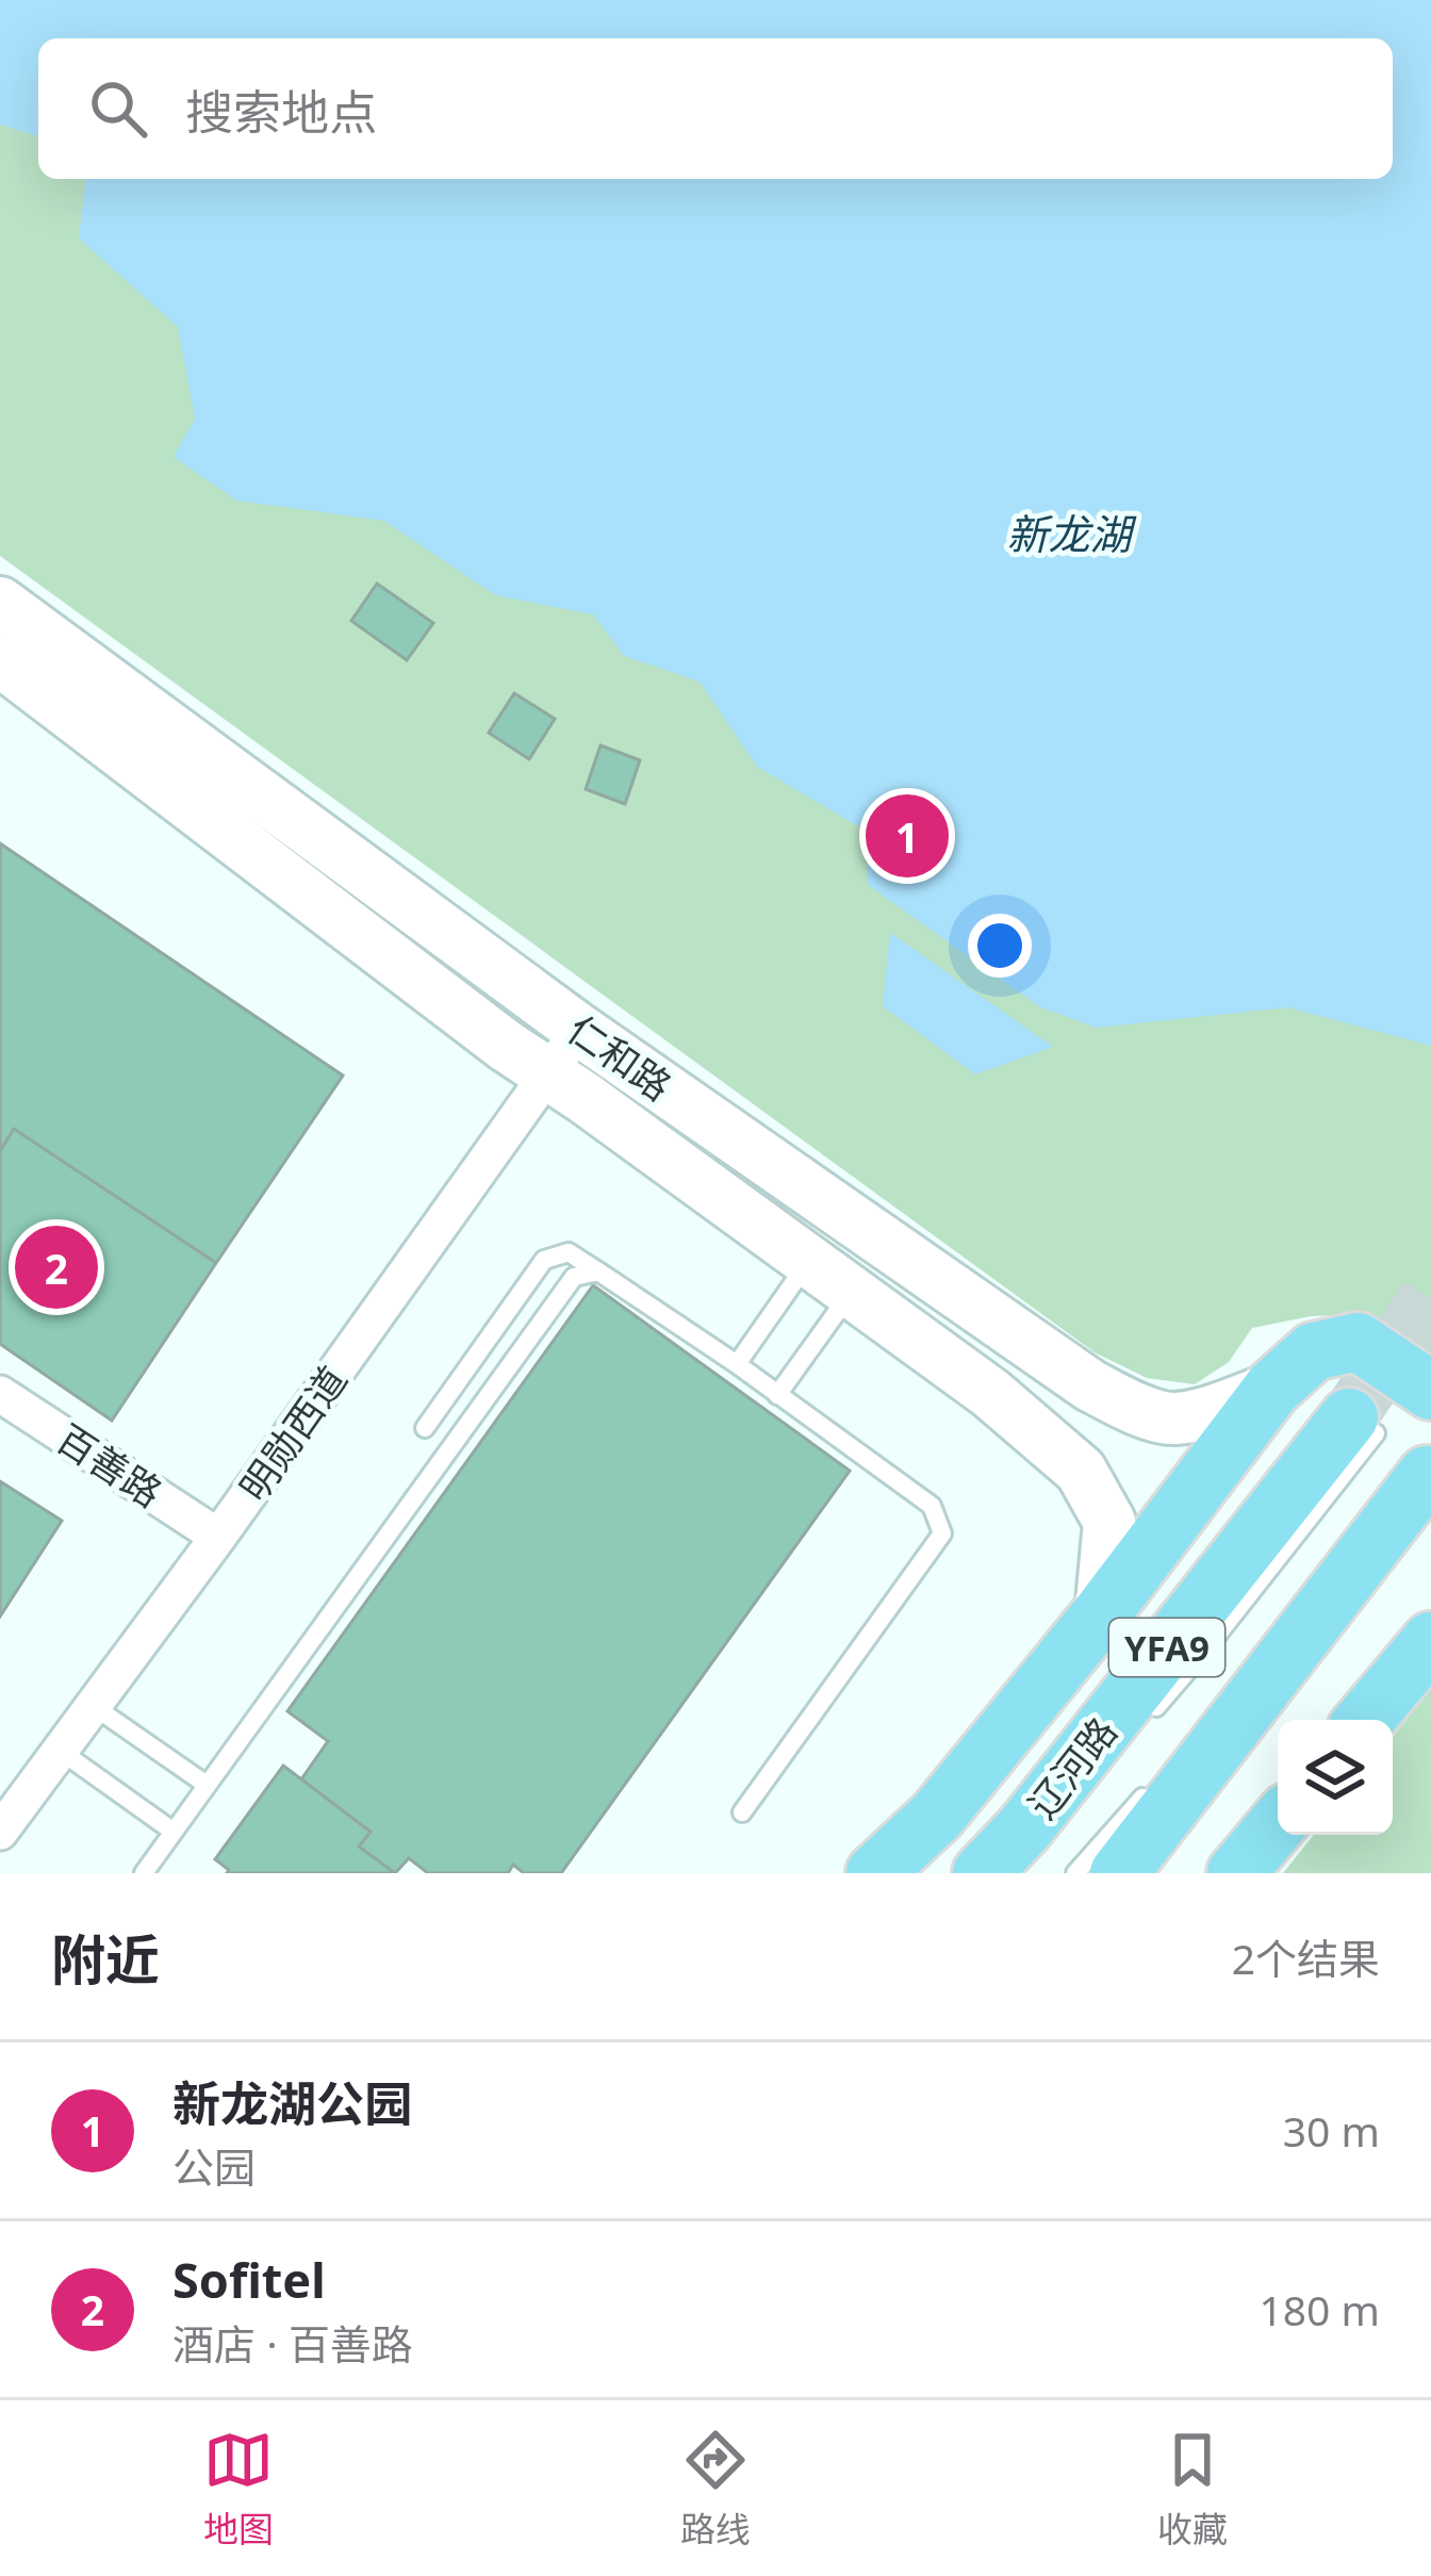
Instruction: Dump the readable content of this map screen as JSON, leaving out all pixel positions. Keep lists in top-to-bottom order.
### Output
{
  "streets": {
    "main road": ["YFA9", "辽河路"],
    "street": ["仁和路", "明勋西道", "百善路"]
  },
  "crossings": [
    ["仁和路", "明勋西道"],
    ["明勋西道", "百善路"]
  ],
  "water": ["新龙湖"],
  "page": {
    "search": "搜索地点",
    "pins": ["1", "2"],
    "heading": ["附近", "2个结果"],
    "list": [
      {
        "mark": "1",
        "name": "新龙湖公园",
        "note": "公园",
        "value": "30 m"
      },
      {
        "mark": "2",
        "name": "Sofitel",
        "note": "酒店 · 百善路",
        "value": "180 m"
      }
    ],
    "nav": ["地图", "路线", "收藏"]
  }
}
